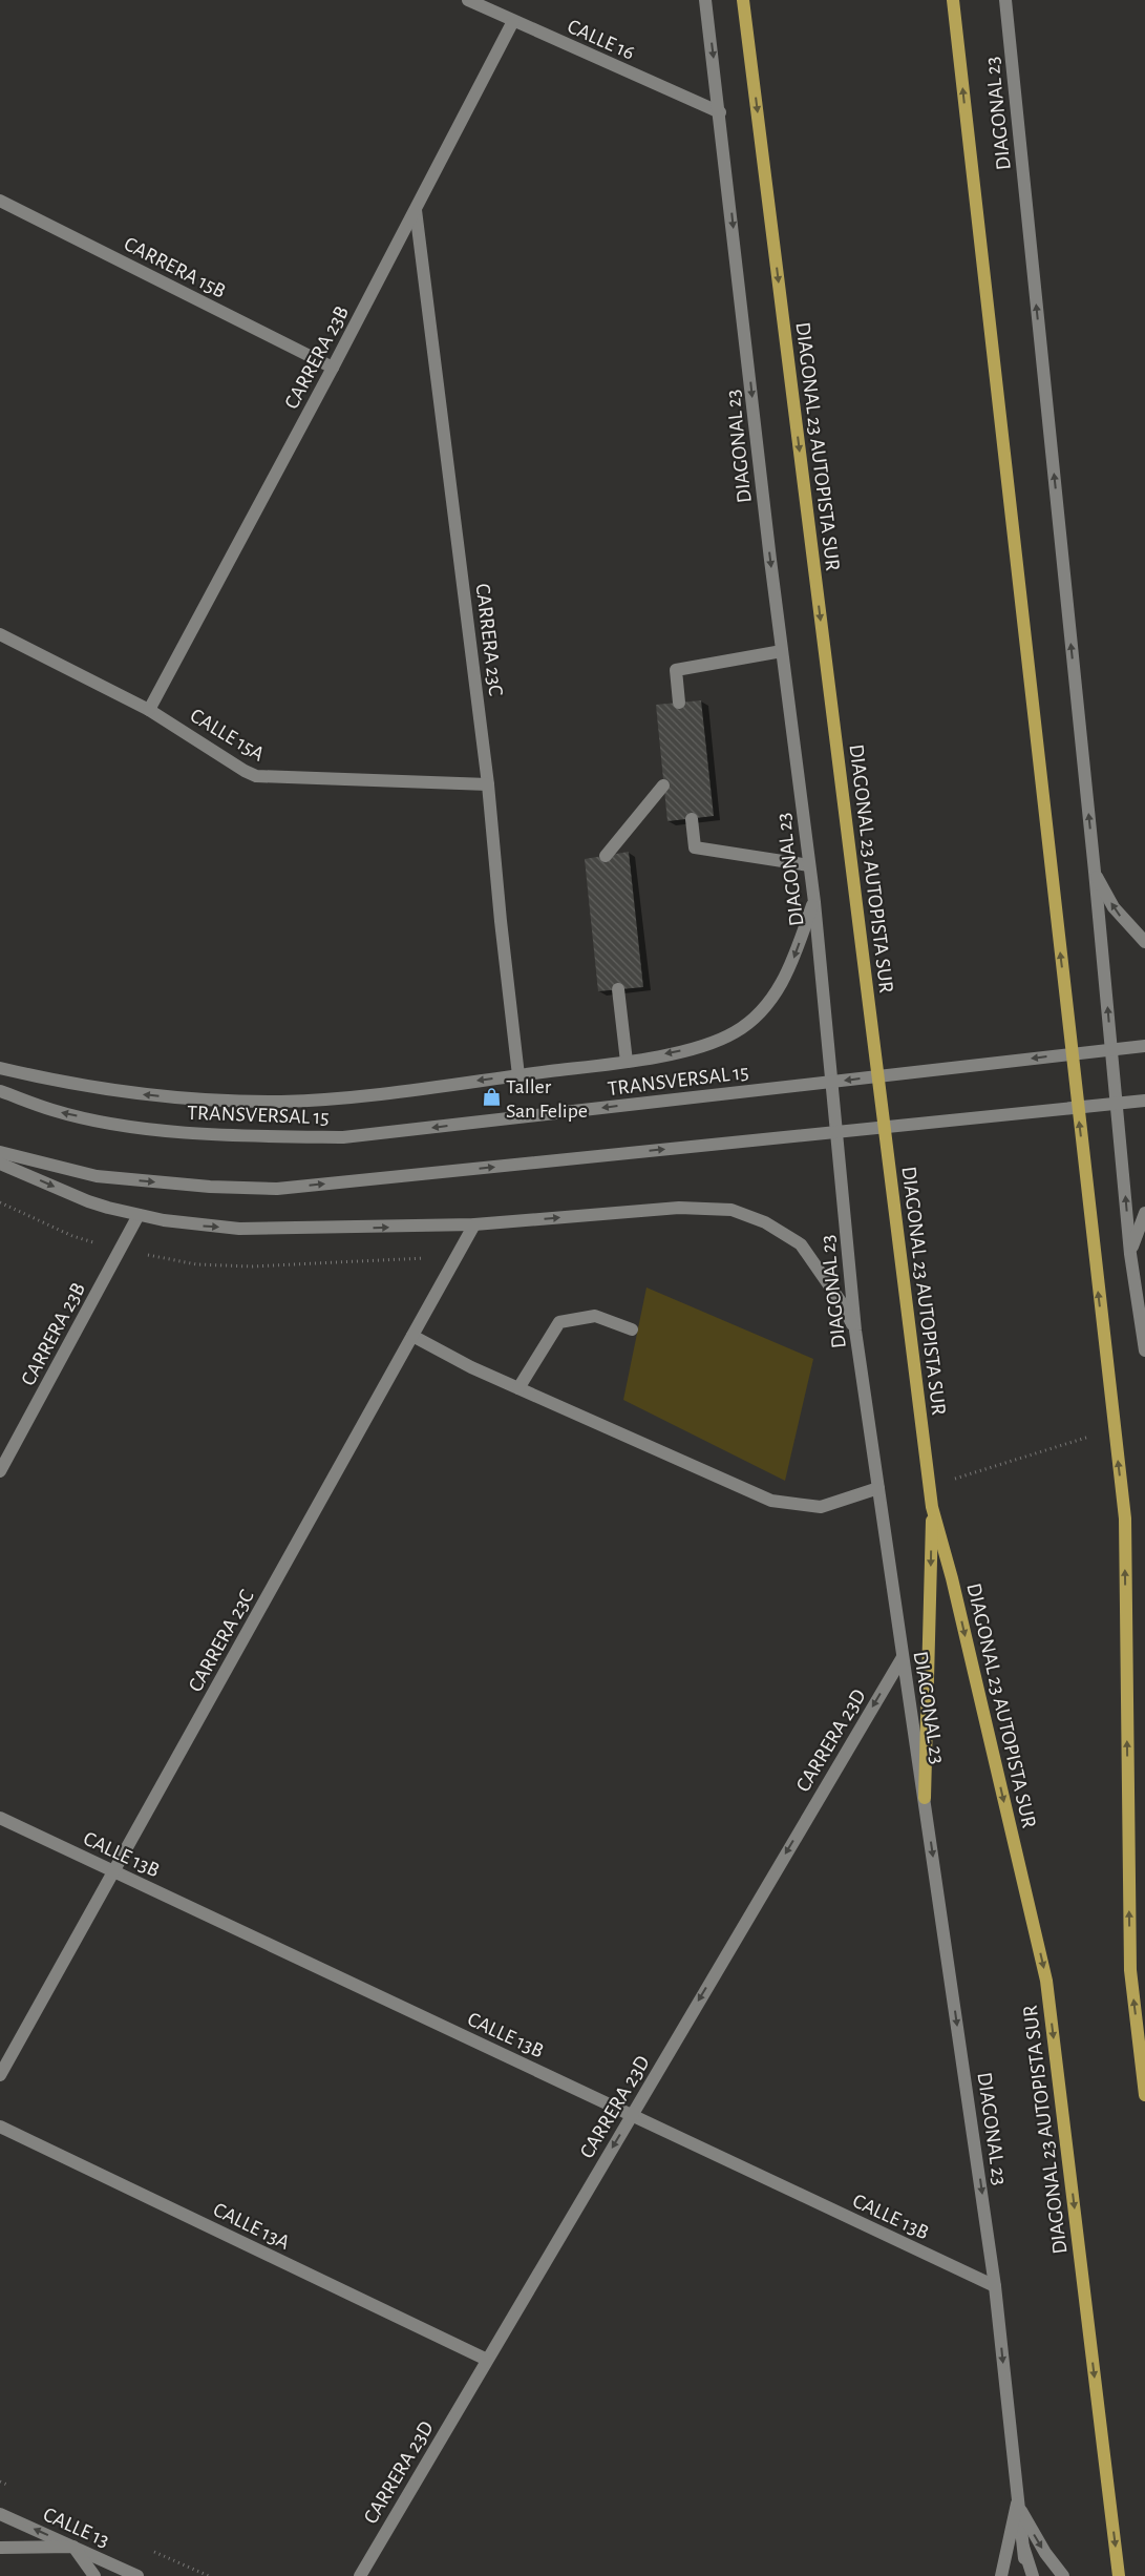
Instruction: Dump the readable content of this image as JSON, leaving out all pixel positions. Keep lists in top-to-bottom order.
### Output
{
  "streets": {
    "main road": ["DIAGONAL 23 AUTOPISTA SUR"],
    "street": [
      "CALLE 16",
      "DIAGONAL 23",
      "CARRERA 15B",
      "CARRERA 23B",
      "CARRERA 23C",
      "CALLE 15A",
      "TRANSVERSAL 15",
      "CARRERA 23D",
      "CALLE 13B",
      "CALLE 13A",
      "CALLE 13"
    ]
  },
  "crossings": [
    ["CALLE 16", "DIAGONAL 23"],
    ["CALLE 16", "CARRERA 23B"],
    ["DIAGONAL 23", "CARRERA 23D"],
    ["DIAGONAL 23", "CALLE 13B"],
    ["CARRERA 15B", "CARRERA 23B"],
    ["CARRERA 23B", "CARRERA 23C"],
    ["CARRERA 23B", "CALLE 15A"],
    ["CARRERA 23C", "CALLE 15A"],
    ["CARRERA 23C", "CALLE 13B"],
    ["CARRERA 23D", "CALLE 13B"],
    ["CARRERA 23D", "CALLE 13A"]
  ],
  "one_way": ["DIAGONAL 23 AUTOPISTA SUR", "CARRERA 23D"],
  "places": {
    "shop": ["Taller San Felipe"]
  }
}
